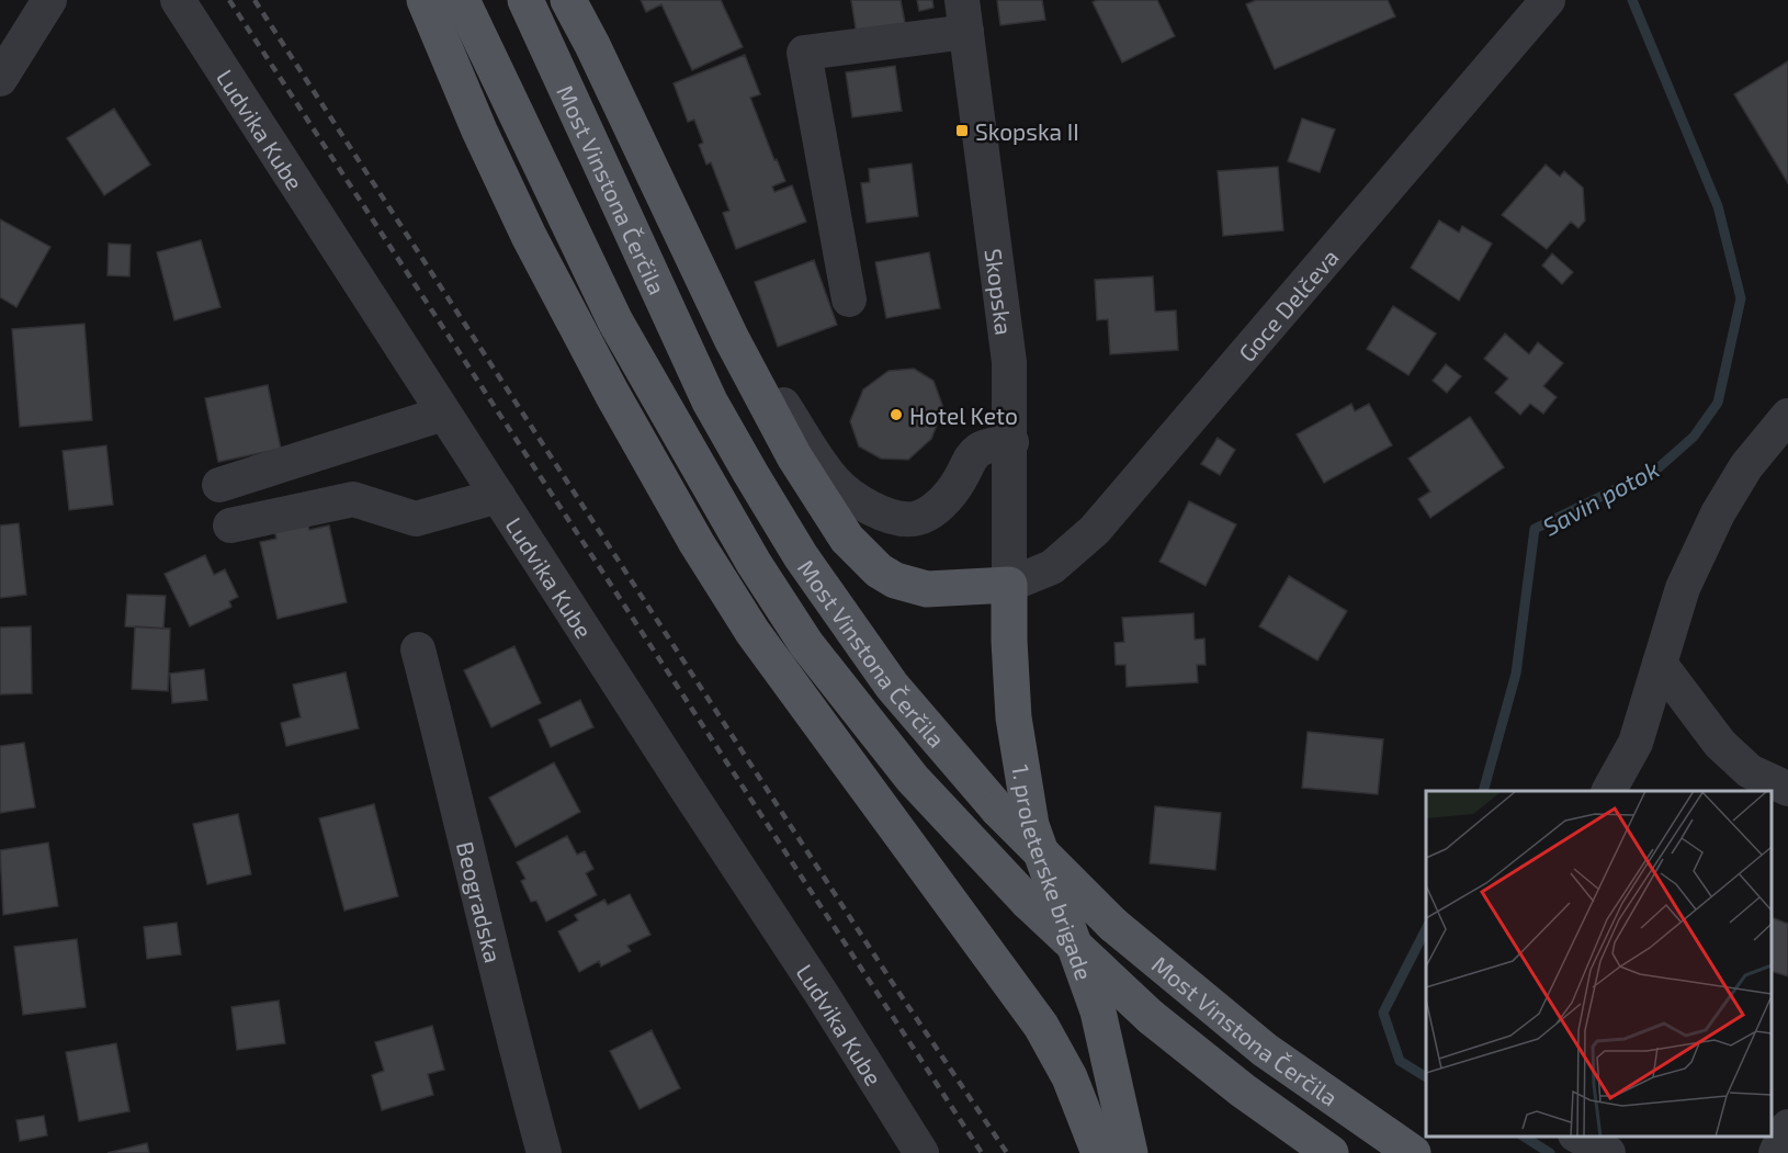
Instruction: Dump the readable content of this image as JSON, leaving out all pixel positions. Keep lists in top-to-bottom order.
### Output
{
  "streets": {
    "main road": ["Most Vinstona Čerčila", "1. proleterske brigade"],
    "street": [
      "Ludvika Kube",
      "Skopska",
      "Goce Delčeva",
      "Beogradska"
    ]
  },
  "crossings": [
    ["Skopska", "Goce Delčeva"],
    ["Skopska", "1. proleterske brigade"],
    ["Goce Delčeva", "1. proleterske brigade"]
  ],
  "water": ["Savin potok"],
  "places": {
    "transit": ["Skopska II"],
    "other": ["Hotel Keto"]
  }
}
